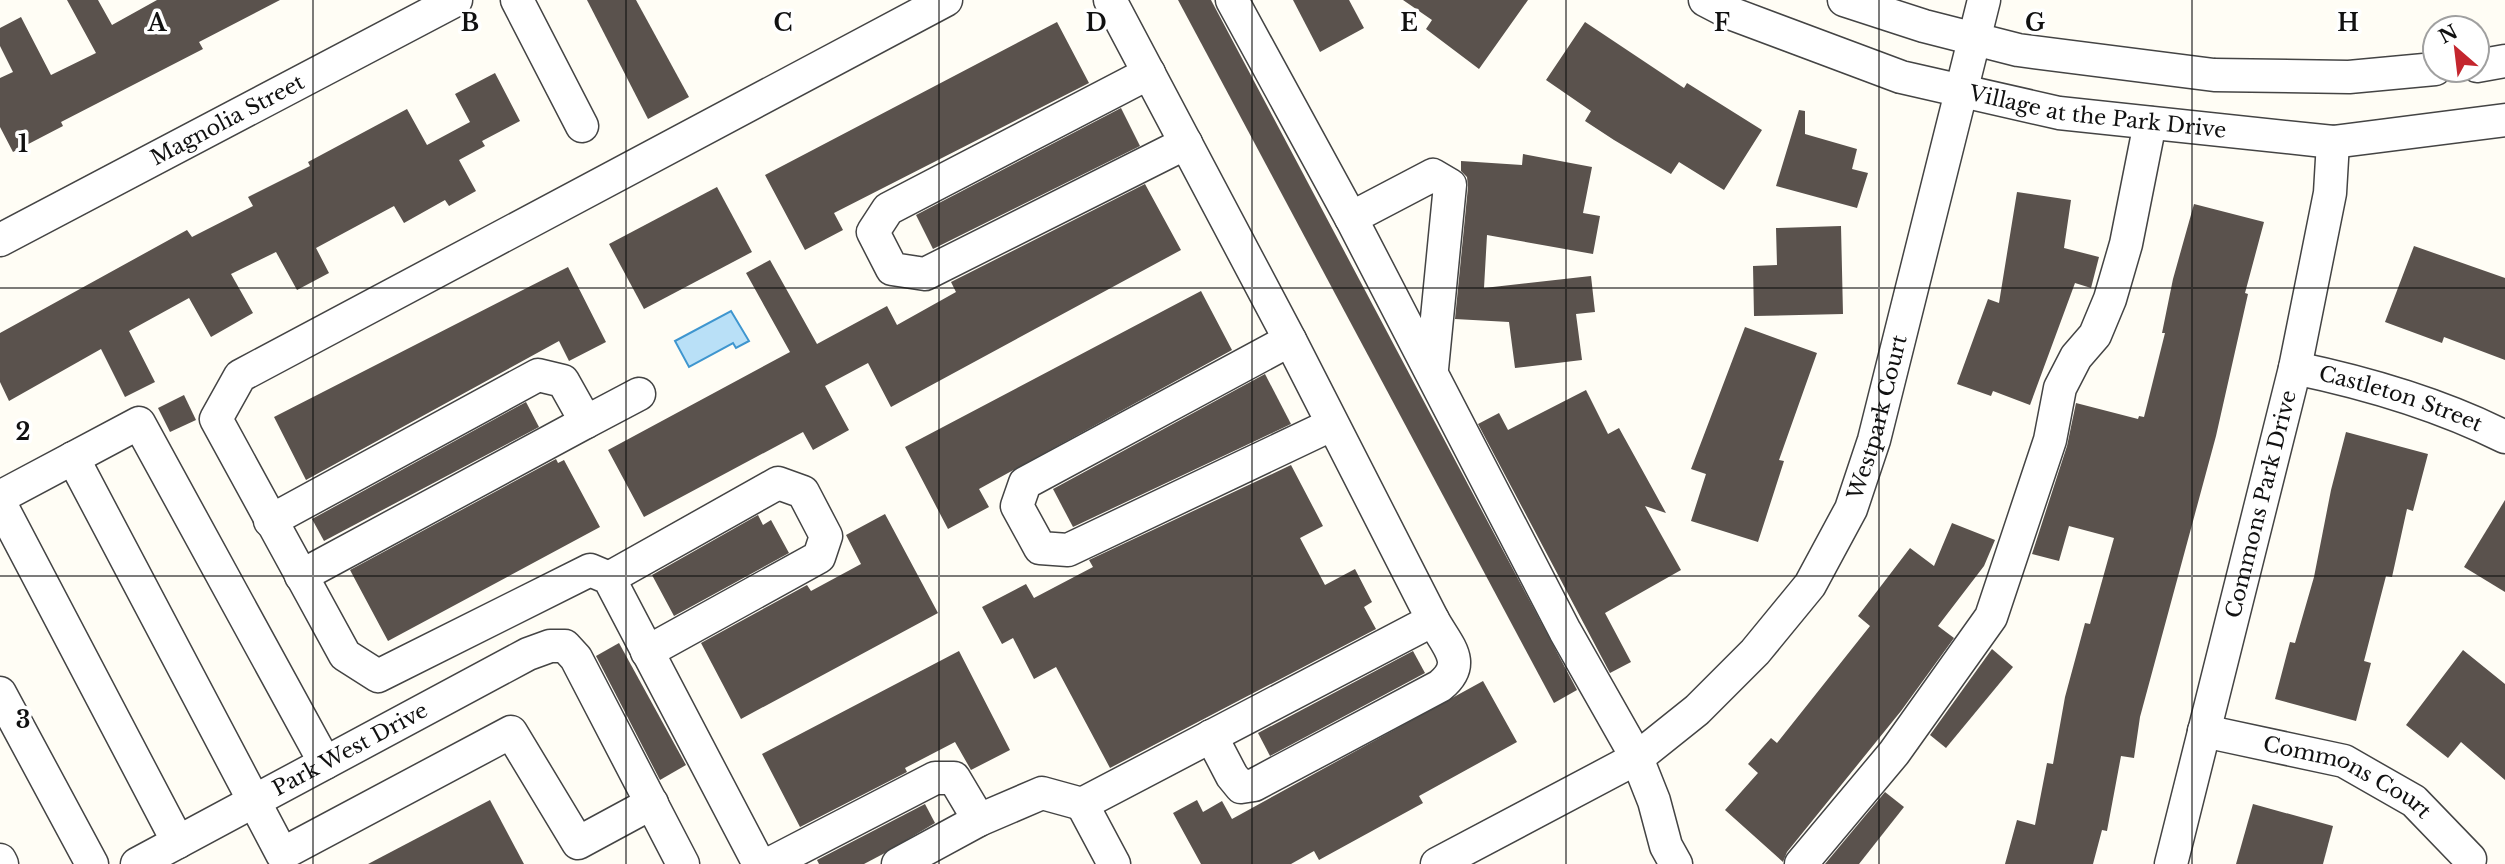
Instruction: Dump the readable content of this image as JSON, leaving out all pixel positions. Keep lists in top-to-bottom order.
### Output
{
  "streets": {
    "street": [
      "Village at the Park Drive",
      "Magnolia Street",
      "Castleton Street",
      "Westpark Court",
      "Commons Park Drive",
      "Park West Drive",
      "Commons Court"
    ]
  },
  "crossings": [
    ["Village at the Park Drive", "Westpark Court"],
    ["Village at the Park Drive", "Commons Park Drive"],
    ["Castleton Street", "Commons Park Drive"],
    ["Commons Park Drive", "Commons Court"]
  ],
  "north": "top left",
  "grid": {
    "columns": [
      "A",
      "B",
      "C",
      "D",
      "E",
      "F",
      "G",
      "H"
    ],
    "rows": ["1", "2", "3"]
  }
}
